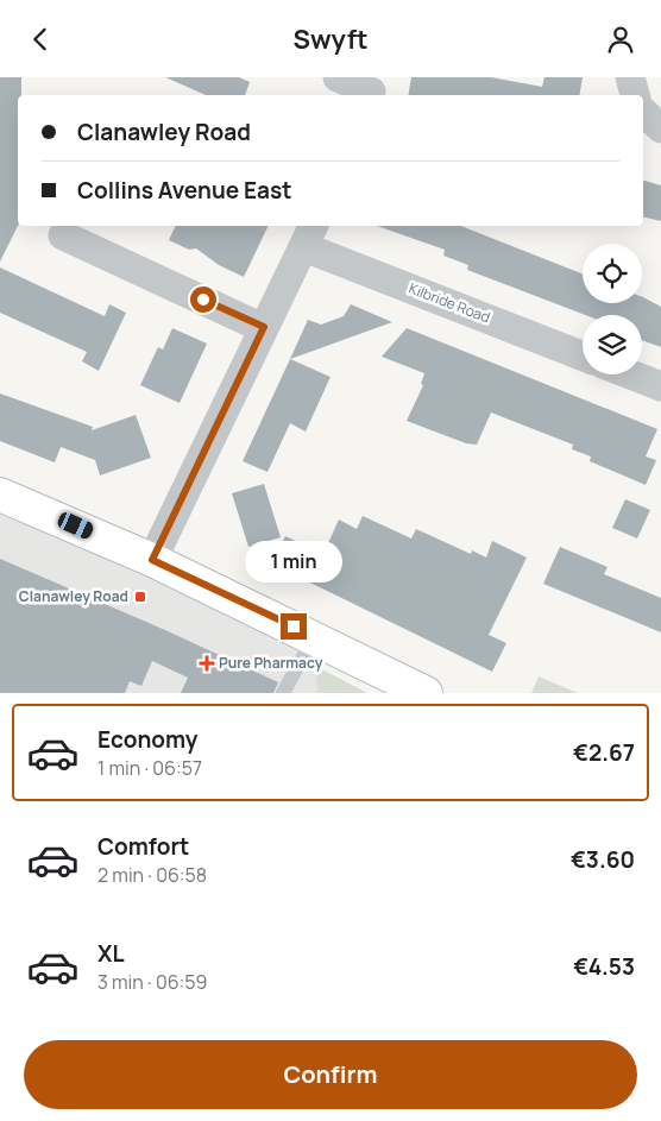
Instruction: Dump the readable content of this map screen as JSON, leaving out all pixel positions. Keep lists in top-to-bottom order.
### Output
{
  "streets": {
    "street": ["Kilbride Road"]
  },
  "places": {
    "transit": ["Clanawley Road"],
    "health": ["Pure Pharmacy"]
  },
  "page": {
    "header": "Swyft",
    "banner": ["Clanawley Road", "Collins Avenue East"],
    "bubble": "1 min",
    "list": [
      {
        "name": "Economy",
        "note": "1 min · 06:57",
        "value": "€2.67"
      },
      {
        "name": "Comfort",
        "note": "2 min · 06:58",
        "value": "€3.60"
      },
      {
        "name": "XL",
        "note": "3 min · 06:59",
        "value": "€4.53"
      }
    ],
    "buttons": "Confirm"
  }
}
